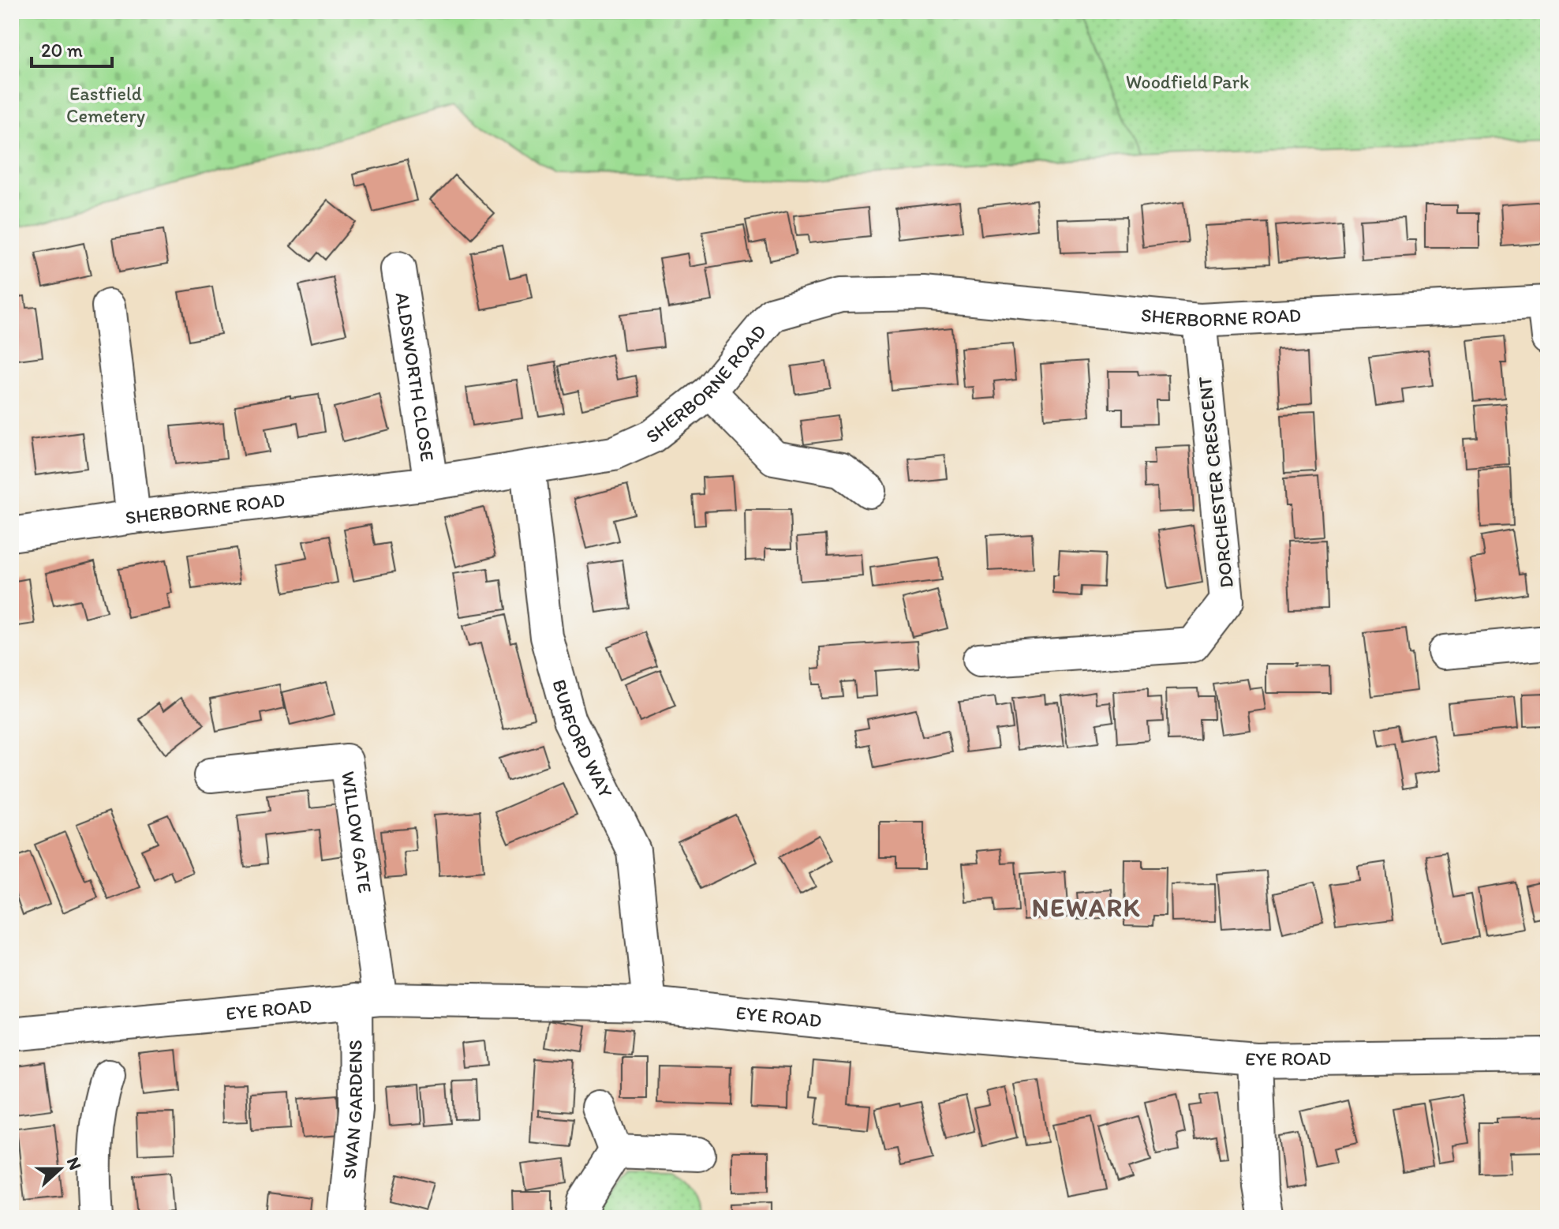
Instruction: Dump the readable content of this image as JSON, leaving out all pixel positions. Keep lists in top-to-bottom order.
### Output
{
  "streets": {
    "street": [
      "SHERBORNE ROAD",
      "ALDSWORTH CLOSE",
      "DORCHESTER CRESCENT",
      "BURFORD WAY",
      "WILLOW GATE",
      "EYE ROAD",
      "SWAN GARDENS"
    ]
  },
  "crossings": [
    ["SHERBORNE ROAD", "ALDSWORTH CLOSE"],
    ["SHERBORNE ROAD", "DORCHESTER CRESCENT"],
    ["SHERBORNE ROAD", "BURFORD WAY"],
    ["BURFORD WAY", "EYE ROAD"],
    ["WILLOW GATE", "EYE ROAD"],
    ["WILLOW GATE", "SWAN GARDENS"],
    ["EYE ROAD", "SWAN GARDENS"]
  ],
  "districts": ["NEWARK"],
  "parks": ["Woodfield Park", "Eastfield Cemetery"],
  "scale_bar": "20 m",
  "north": "right"
}
